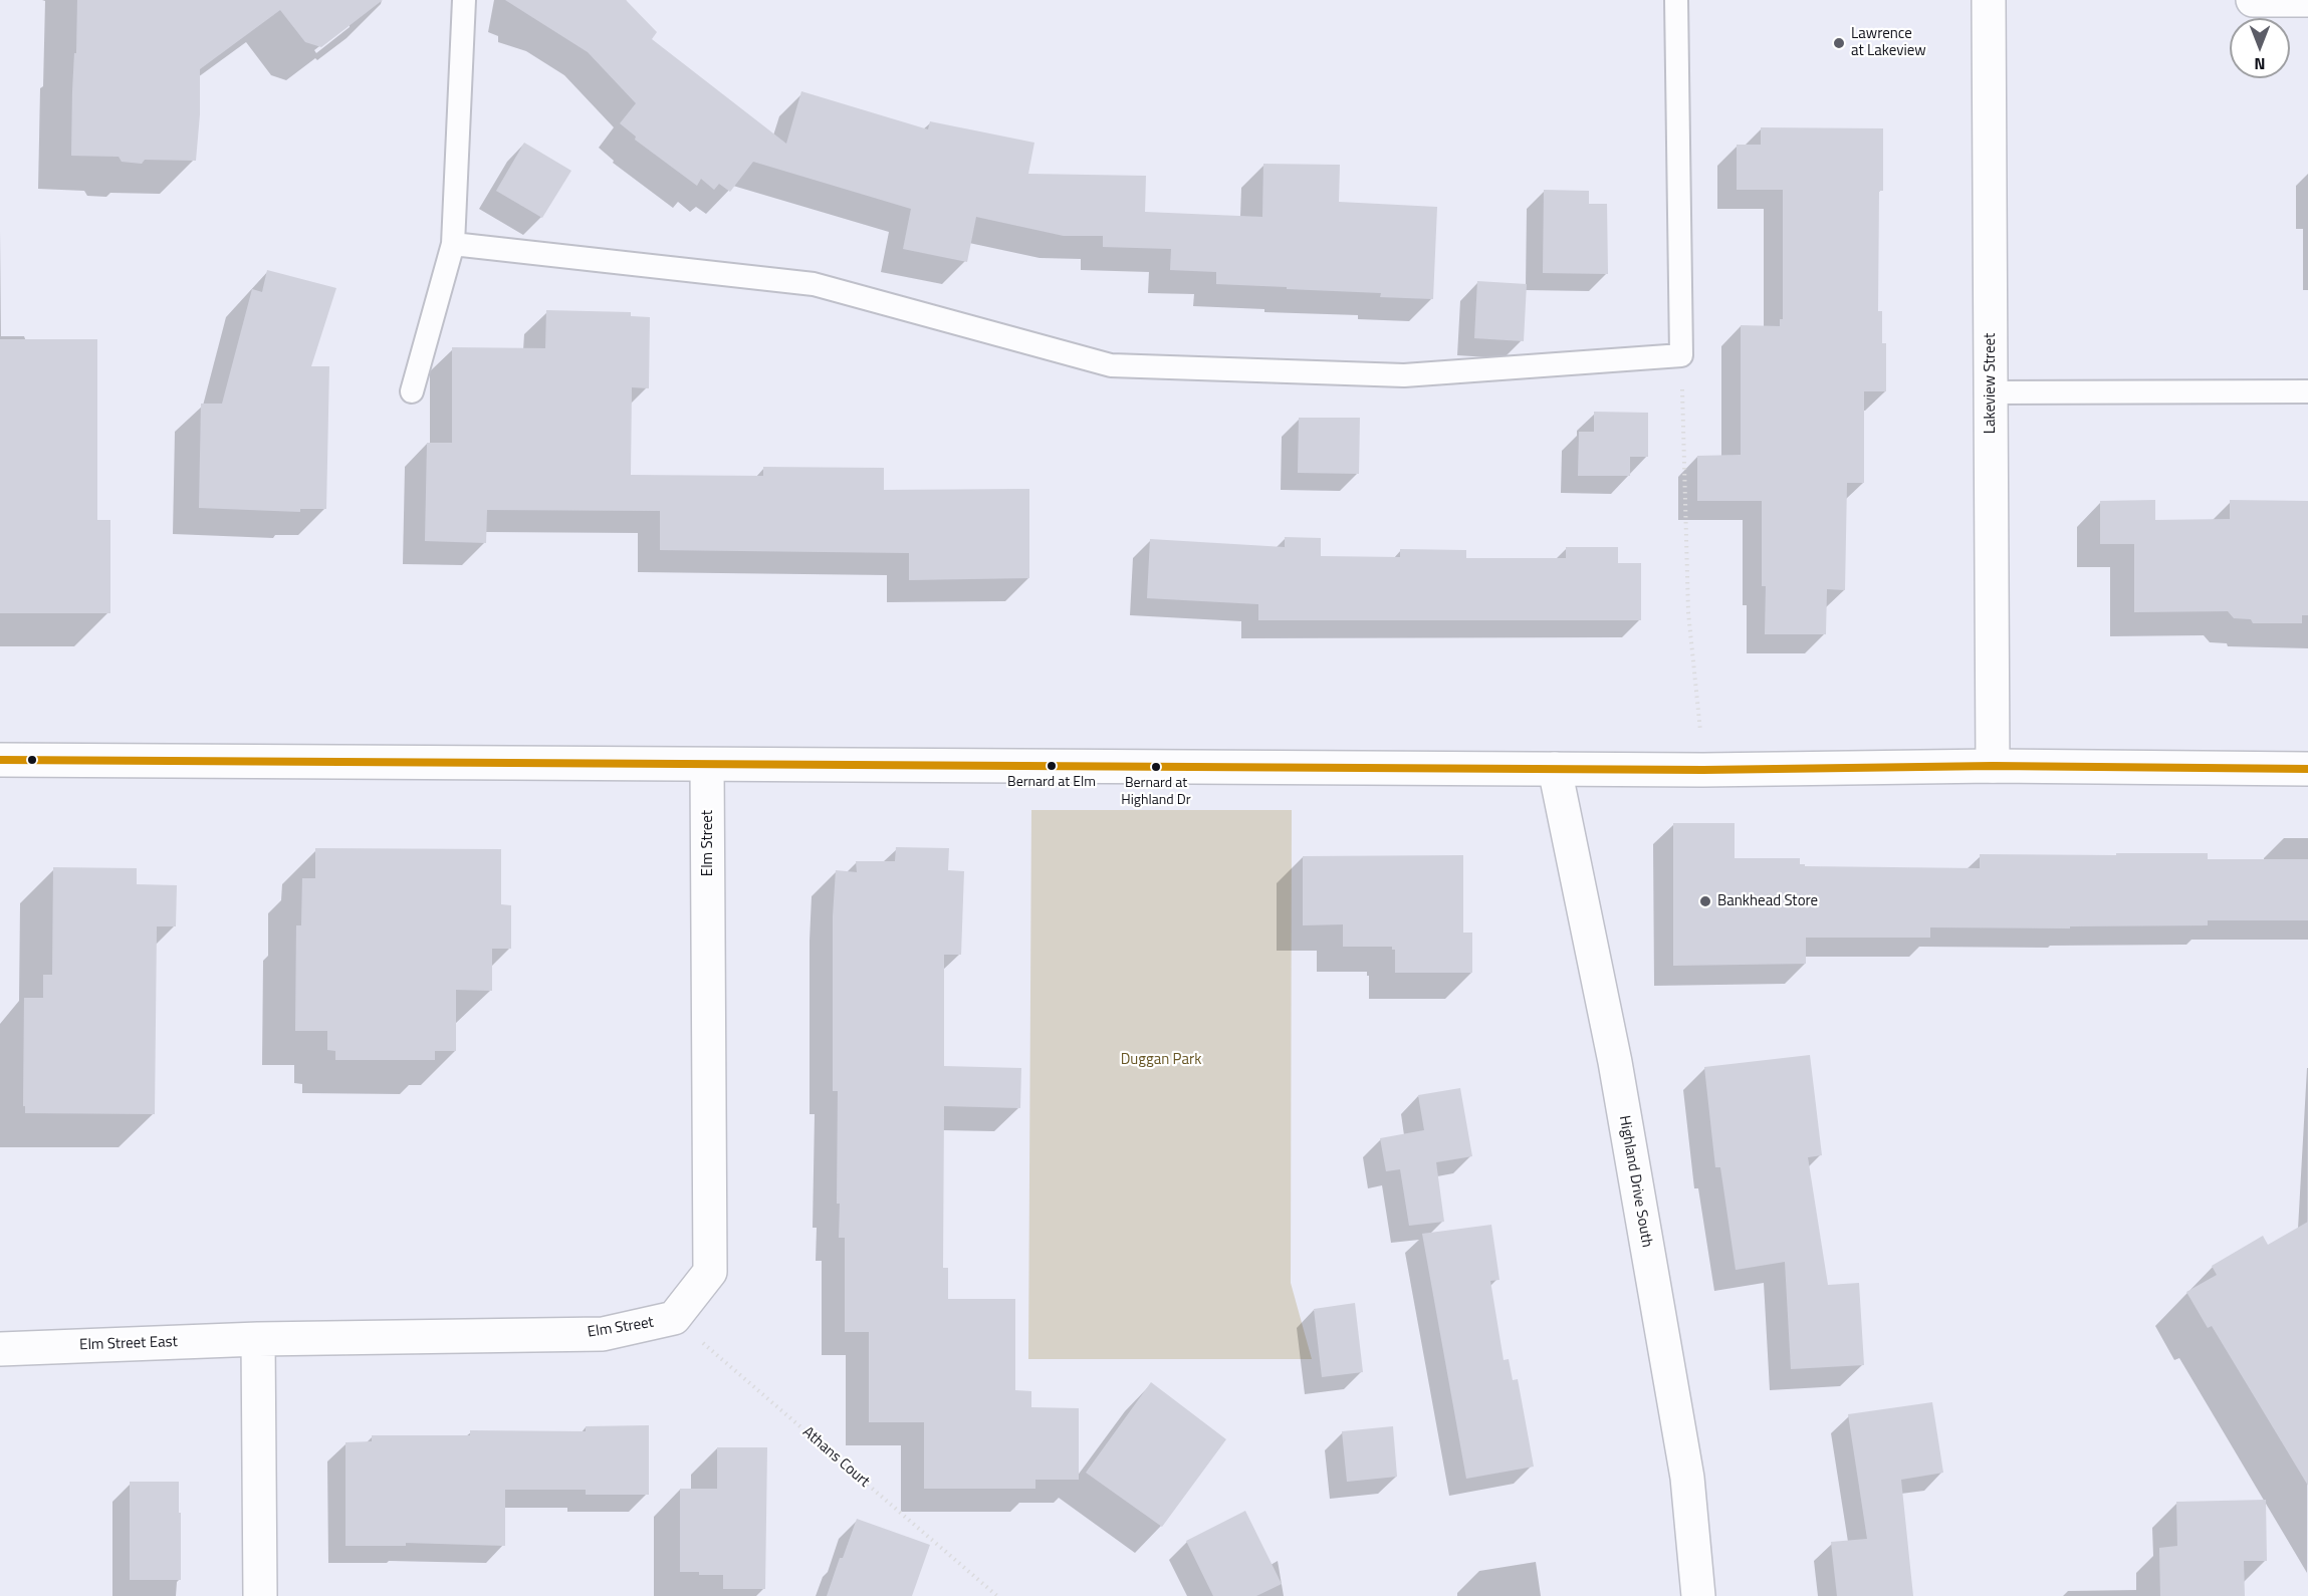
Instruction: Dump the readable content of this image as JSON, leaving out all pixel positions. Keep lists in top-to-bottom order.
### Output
{
  "streets": {
    "street": [
      "Lakeview Street",
      "Elm Street",
      "Highland Drive South",
      "Elm Street East"
    ],
    "path": ["Athans Court"]
  },
  "crossings": [
    ["Elm Street", "Elm Street East"],
    ["Elm Street", "Athans Court"]
  ],
  "parks": ["Duggan Park"],
  "places": [
    "Lawrence at Lakeview",
    "Bernard at Elm",
    "Bernard at Highland Dr",
    "Bankhead Store"
  ],
  "north": "bottom"
}
